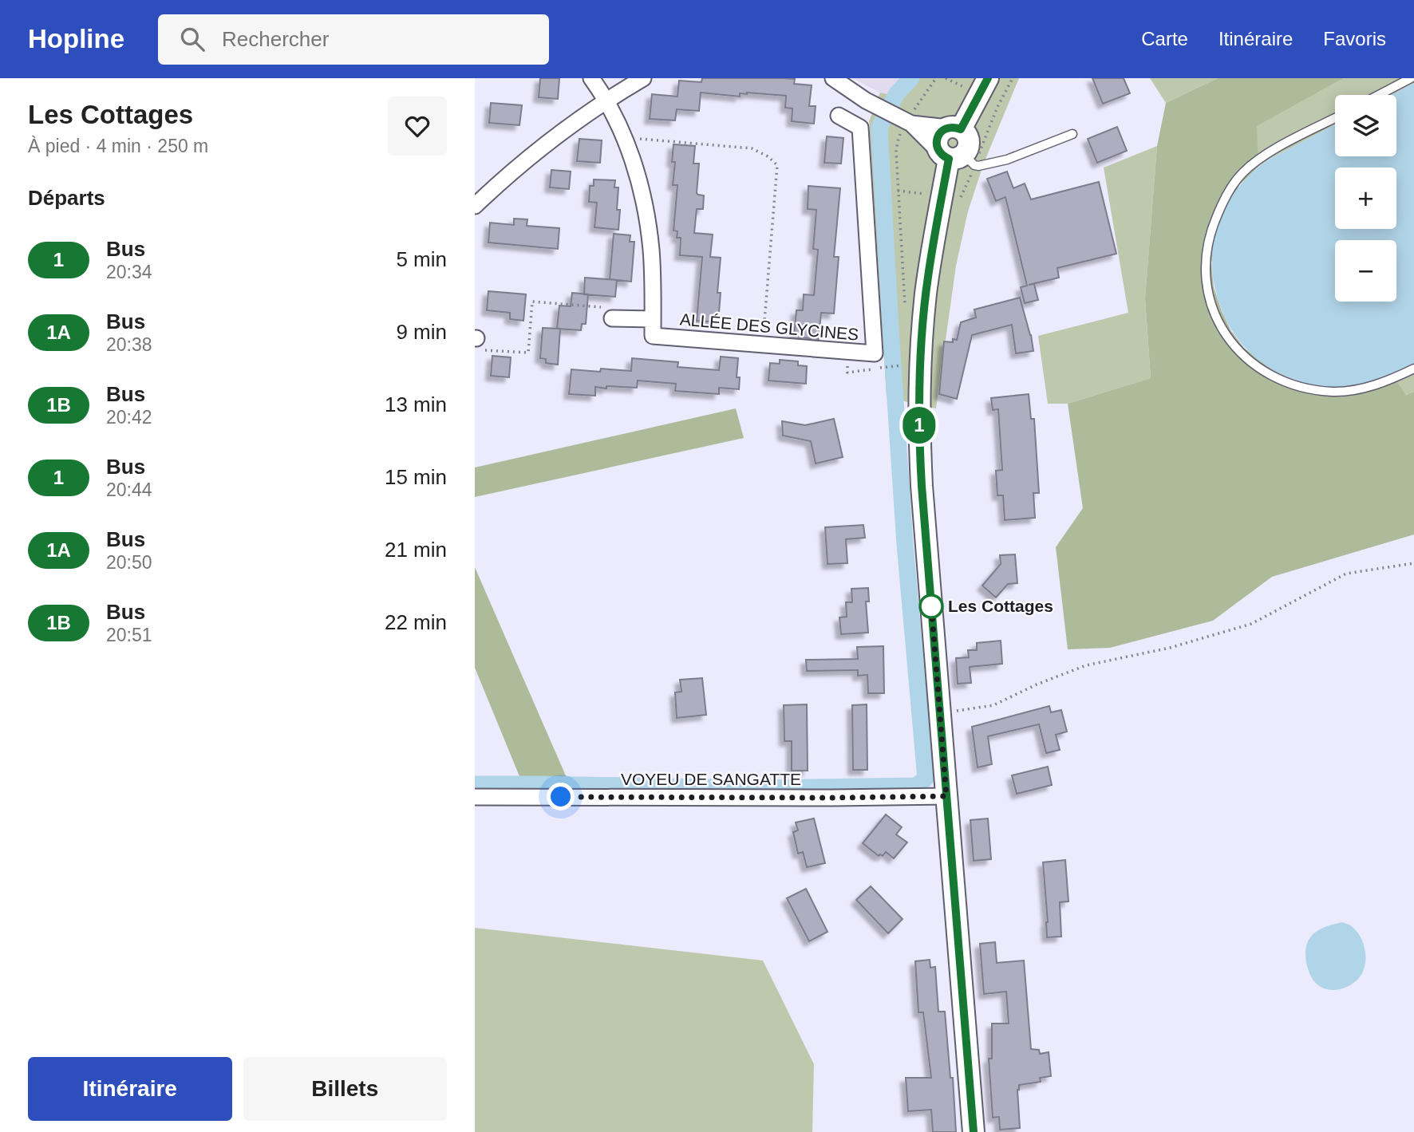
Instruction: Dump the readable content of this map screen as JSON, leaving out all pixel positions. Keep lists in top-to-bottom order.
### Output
{
  "streets": {
    "street": ["ALLÉE DES GLYCINES", "VOYEU DE SANGATTE"]
  },
  "places": ["Les Cottages"],
  "lines": ["bus line 1"],
  "page": {
    "header": "Hopline",
    "search": "Rechercher",
    "nav": ["Carte", "Itinéraire", "Favoris"],
    "heading": [
      ["Les Cottages", "À pied · 4 min · 250 m"],
      "Départs"
    ],
    "on_map": "1",
    "map_buttons": ["+", "−"],
    "list": [
      {
        "mark": "1",
        "name": "Bus",
        "note": "20:34",
        "value": "5 min"
      },
      {
        "mark": "1A",
        "name": "Bus",
        "note": "20:38",
        "value": "9 min"
      },
      {
        "mark": "1B",
        "name": "Bus",
        "note": "20:42",
        "value": "13 min"
      },
      {
        "mark": "1",
        "name": "Bus",
        "note": "20:44",
        "value": "15 min"
      },
      {
        "mark": "1A",
        "name": "Bus",
        "note": "20:50",
        "value": "21 min"
      },
      {
        "mark": "1B",
        "name": "Bus",
        "note": "20:51",
        "value": "22 min"
      }
    ],
    "buttons": ["Itinéraire", "Billets"]
  }
}
